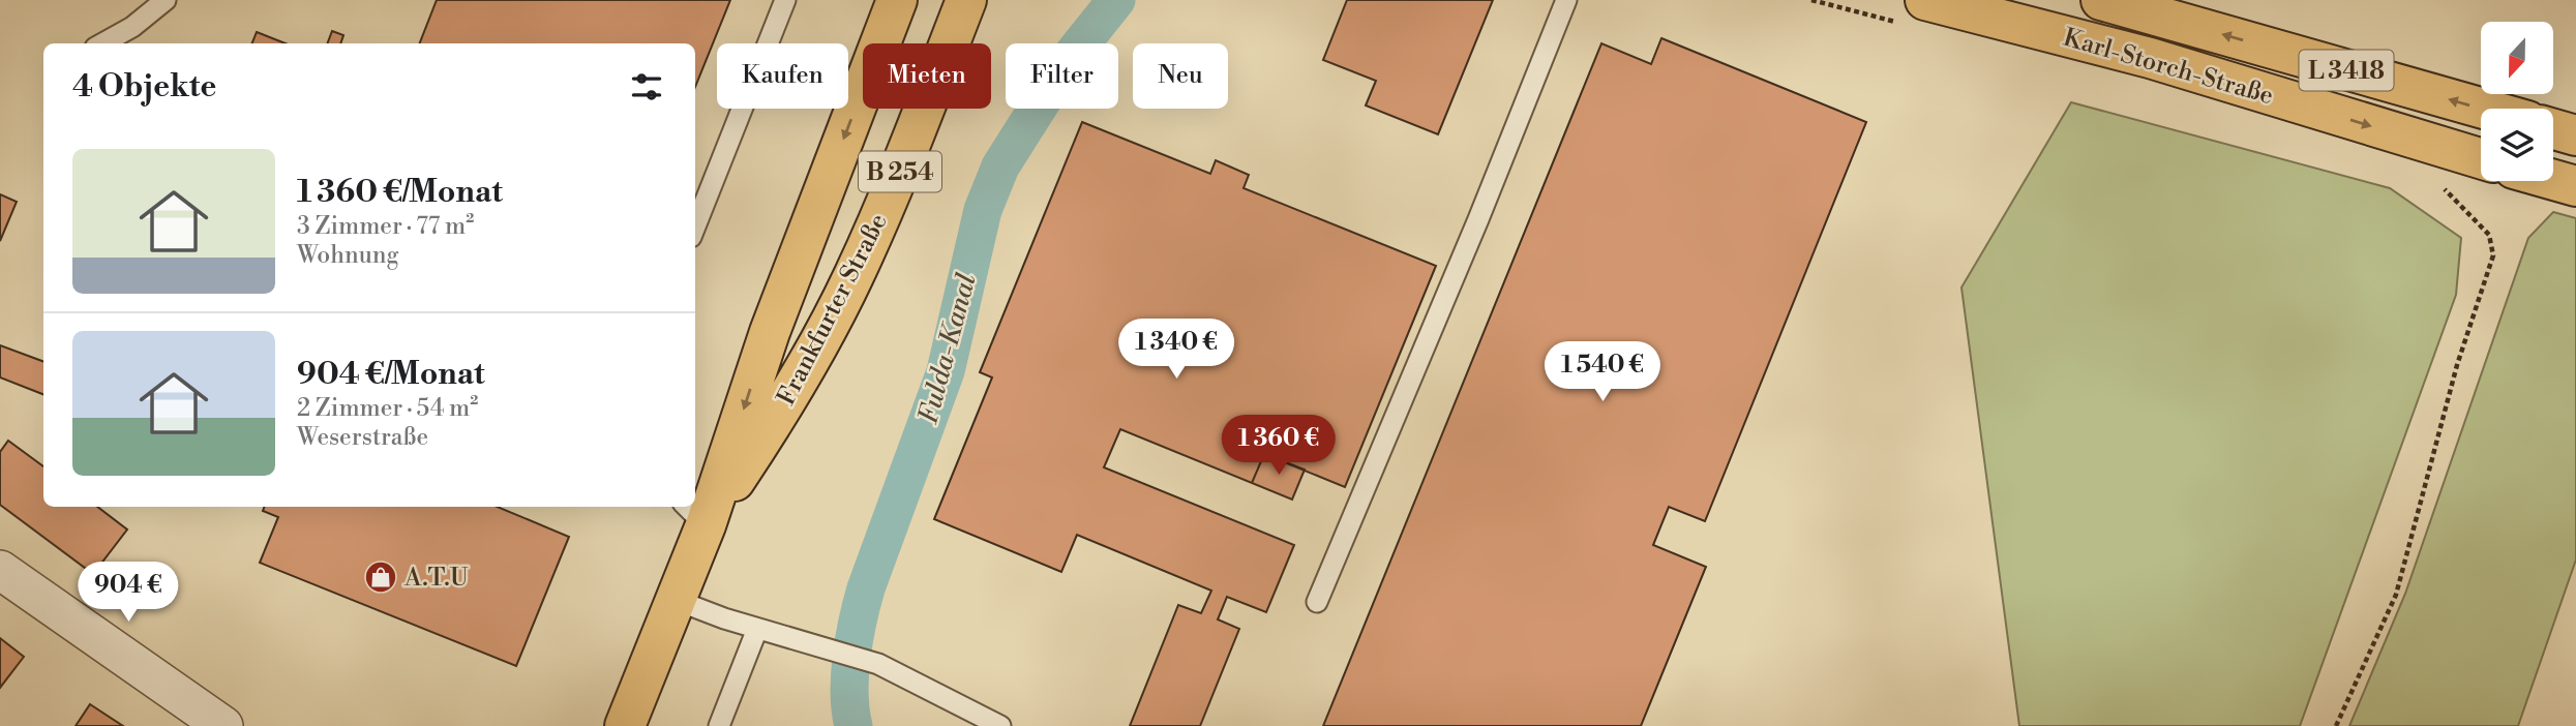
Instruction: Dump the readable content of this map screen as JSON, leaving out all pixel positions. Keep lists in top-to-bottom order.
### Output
{
  "streets": {
    "main road": [
      "Karl-Storch-Straße",
      "L 3418",
      "B 254",
      "Frankfurter Straße"
    ]
  },
  "water": ["Fulda-Kanal"],
  "places": {
    "shop": ["A.T.U"]
  },
  "north": "bottom",
  "page": {
    "chip": [
      "Kaufen",
      "Mieten",
      "Filter",
      "Neu"
    ],
    "heading": "4 Objekte",
    "list": [
      {
        "name": "1 360 €/Monat",
        "note": "3 Zimmer · 77 m² · Wohnung"
      },
      {
        "name": "904 €/Monat",
        "note": "2 Zimmer · 54 m² · Weserstraße"
      }
    ],
    "price": [
      "1 340 €",
      "1 540 €",
      "1 360 €",
      "904 €"
    ]
  }
}
